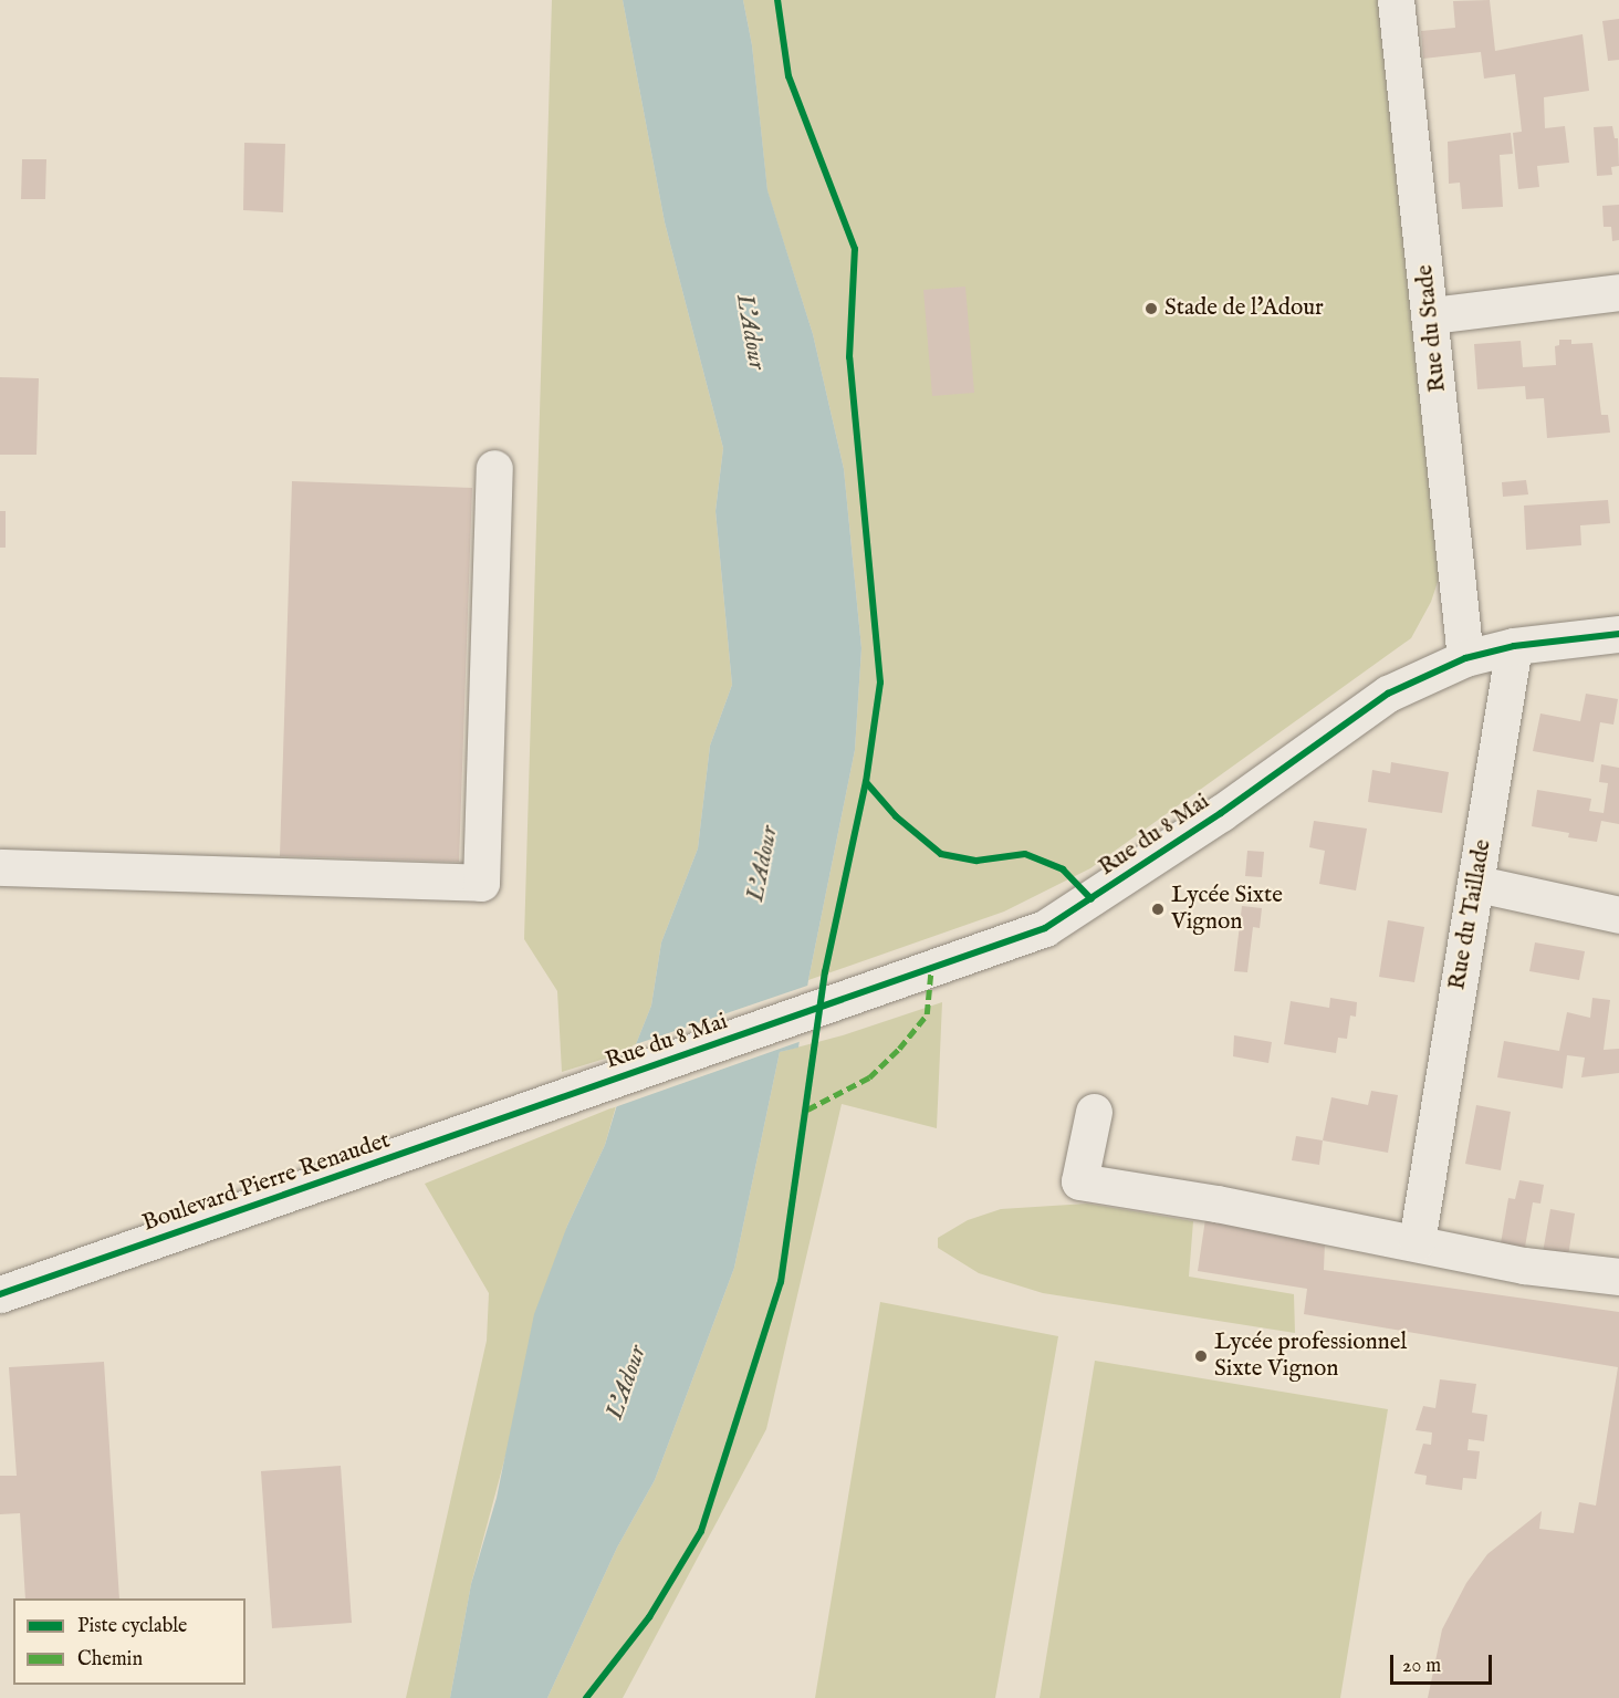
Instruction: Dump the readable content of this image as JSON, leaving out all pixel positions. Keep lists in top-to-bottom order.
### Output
{
  "streets": {
    "street": [
      "Rue du Stade",
      "Rue du 8 Mai",
      "Rue du Taillade",
      "Boulevard Pierre Renaudet"
    ]
  },
  "crossings": [
    ["Rue du Stade", "Rue du 8 Mai"],
    ["Rue du 8 Mai", "Rue du Taillade"],
    ["Rue du 8 Mai", "Boulevard Pierre Renaudet"]
  ],
  "water": ["L'Adour"],
  "places": ["Stade de l'Adour", "Lycée Sixte Vignon", "Lycée professionnel Sixte Vignon"],
  "legend": ["Piste cyclable", "Chemin"],
  "scale_bar": "20 m"
}
